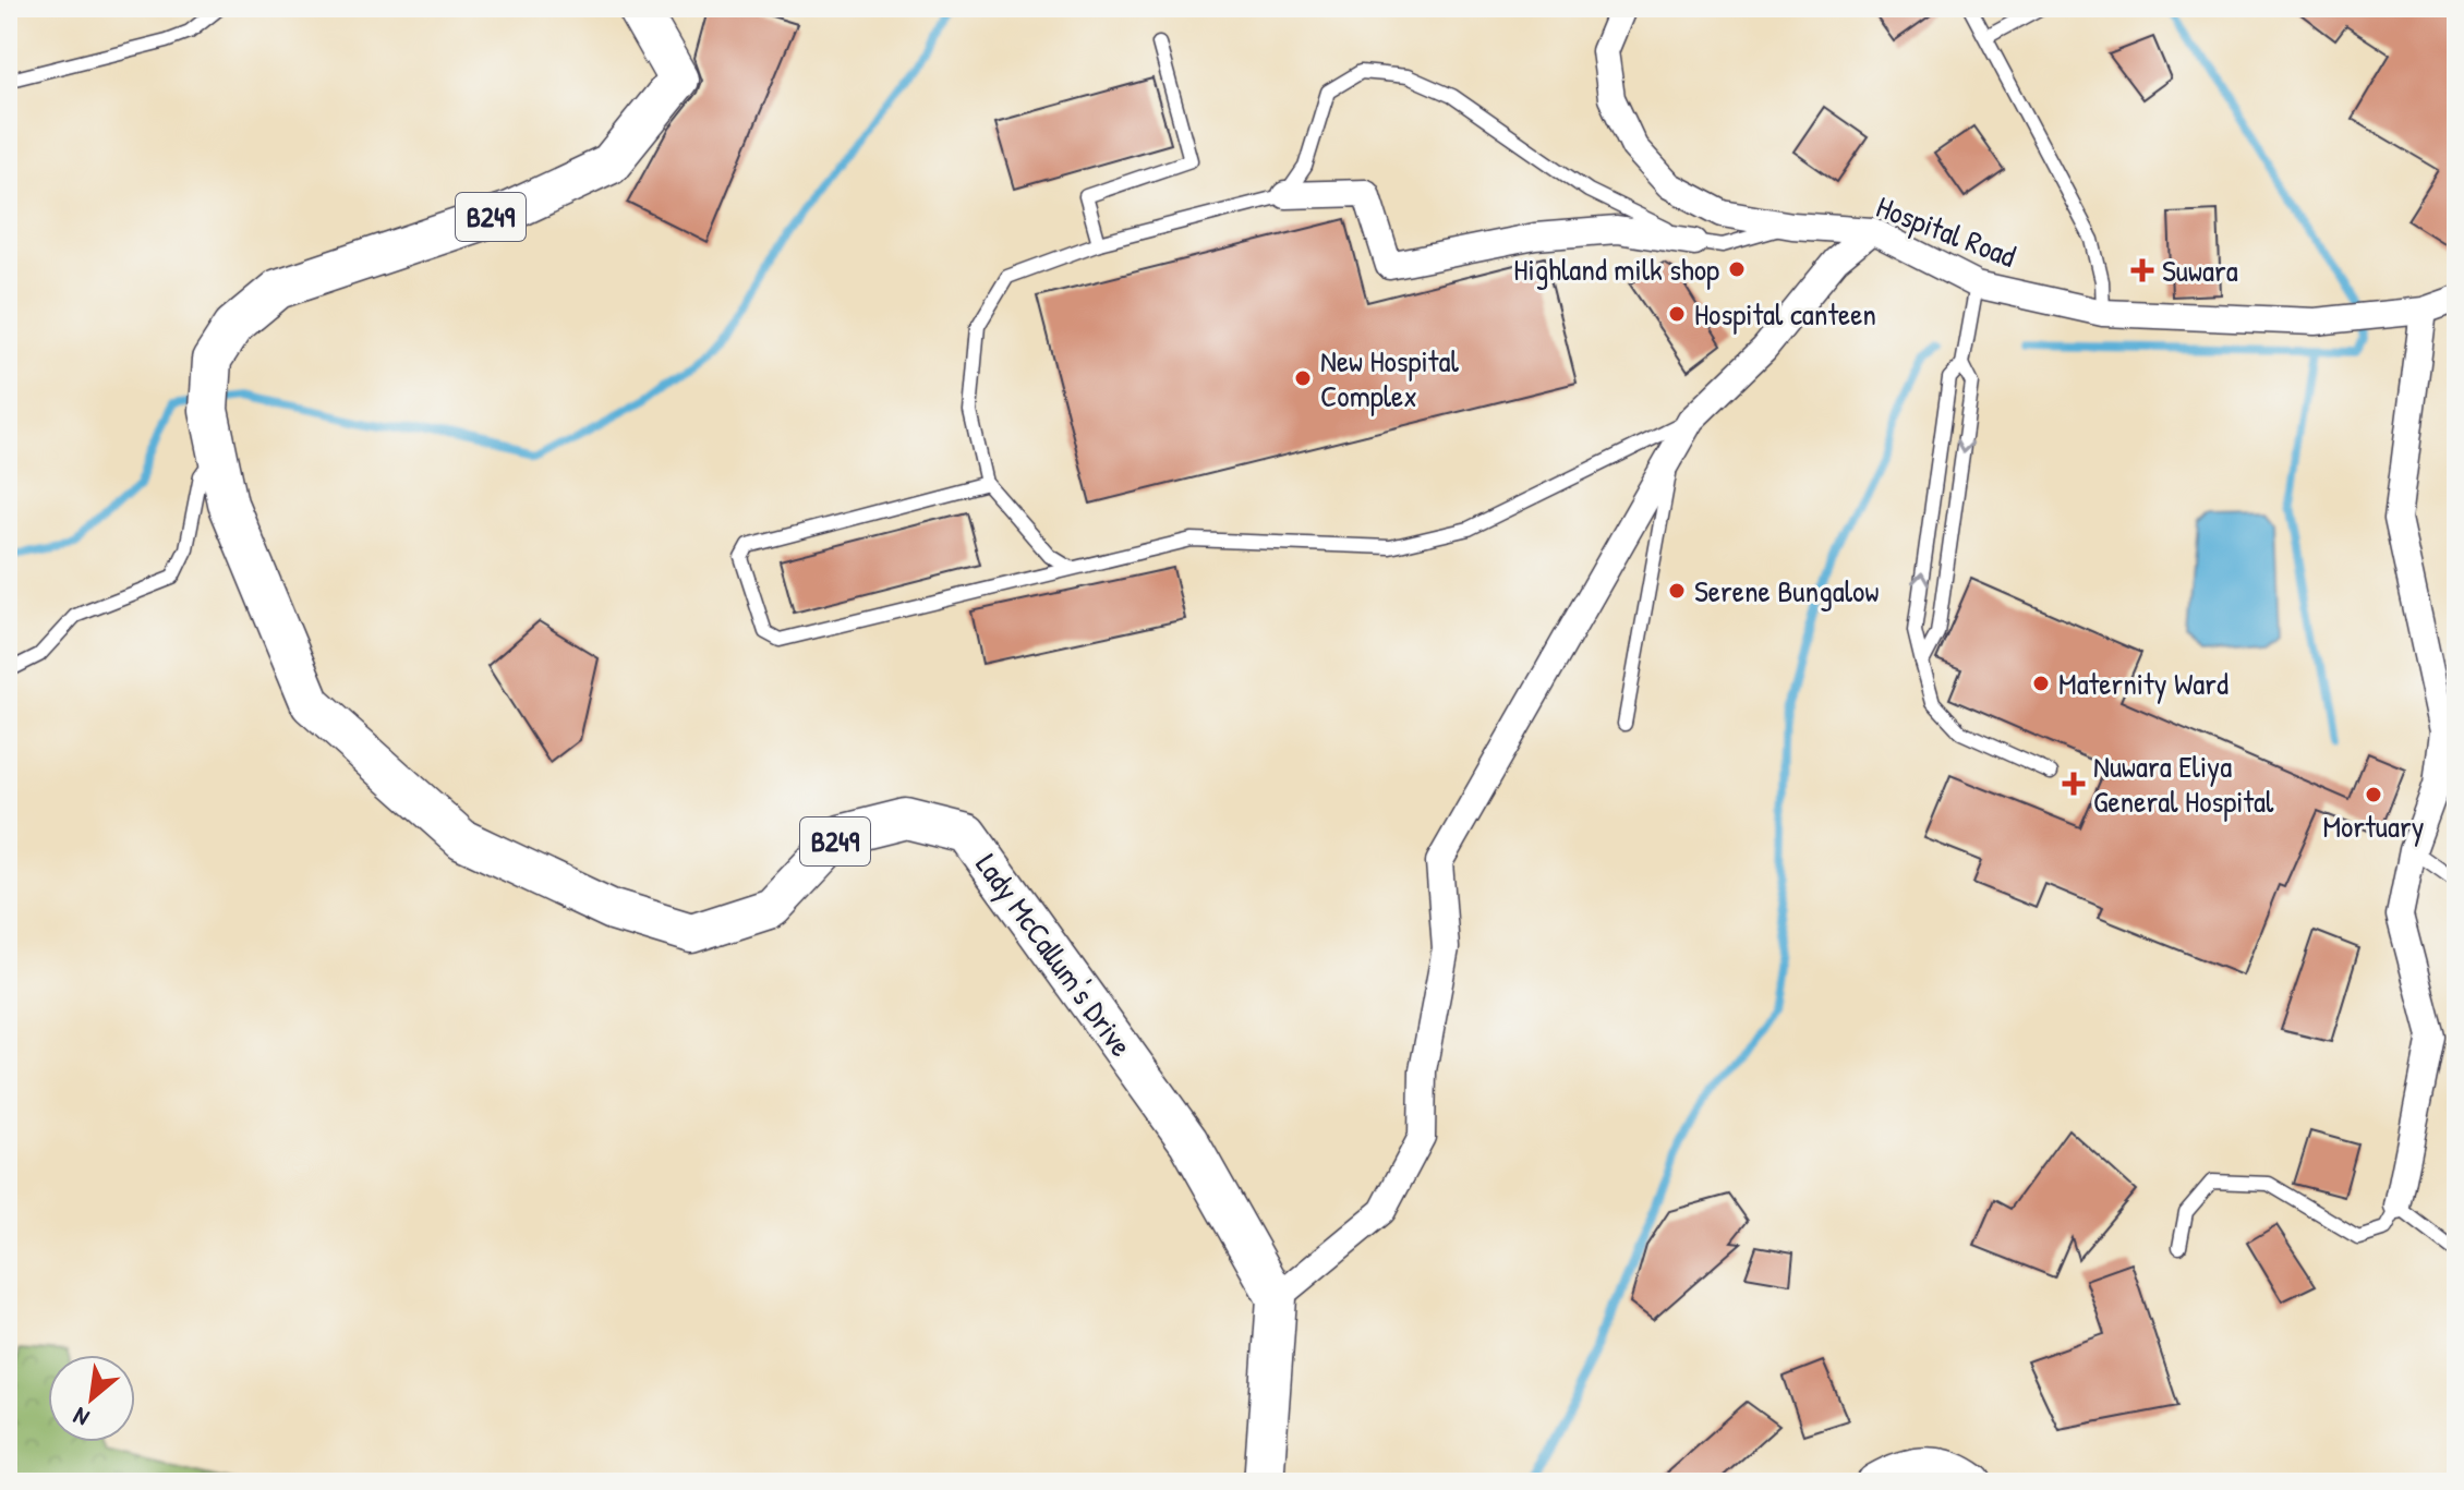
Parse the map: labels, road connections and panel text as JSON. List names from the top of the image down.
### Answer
{
  "streets": {
    "main road": ["B249", "Lady McCallum's Drive"],
    "street": ["Hospital Road"]
  },
  "crossings": [
    ["B249", "Lady McCallum's Drive"]
  ],
  "places": {
    "other": [
      "Highland milk shop",
      "Hospital canteen",
      "New Hospital Complex",
      "Serene Bungalow",
      "Maternity Ward",
      "Mortuary"
    ],
    "health": ["Suwara", "Nuwara Eliya General Hospital"]
  },
  "north": "bottom left"
}
